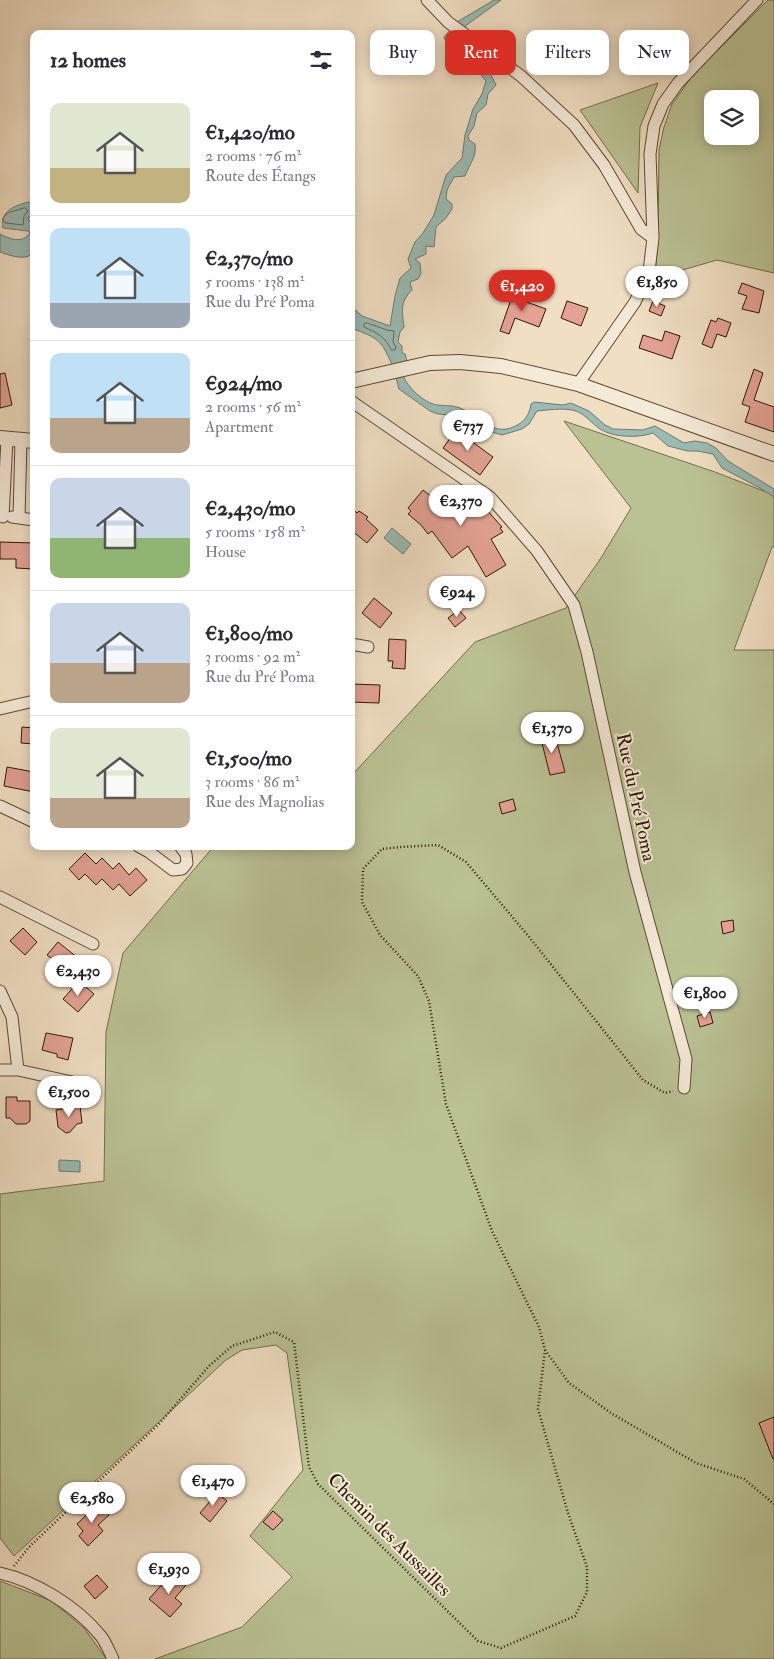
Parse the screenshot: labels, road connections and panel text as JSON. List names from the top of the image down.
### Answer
{
  "streets": {
    "street": ["Rue du Pré Poma"],
    "path": ["Chemin des Aussailles"]
  },
  "page": {
    "chip": [
      "Buy",
      "Rent",
      "Filters",
      "New"
    ],
    "heading": "12 homes",
    "list": [
      {
        "name": "€1,420/mo",
        "note": "2 rooms · 76 m² · Route des Étangs"
      },
      {
        "name": "€2,370/mo",
        "note": "5 rooms · 138 m² · Rue du Pré Poma"
      },
      {
        "name": "€924/mo",
        "note": "2 rooms · 56 m² · Apartment"
      },
      {
        "name": "€2,430/mo",
        "note": "5 rooms · 158 m² · House"
      },
      {
        "name": "€1,800/mo",
        "note": "3 rooms · 92 m² · Rue du Pré Poma"
      },
      {
        "name": "€1,500/mo",
        "note": "3 rooms · 86 m² · Rue des Magnolias"
      }
    ],
    "price": [
      "€1,850",
      "€1,420",
      "€737",
      "€2,370",
      "€924",
      "€1,370",
      "€2,430",
      "€1,800",
      "€1,500",
      "€1,470",
      "€2,580",
      "€1,930"
    ]
  }
}
